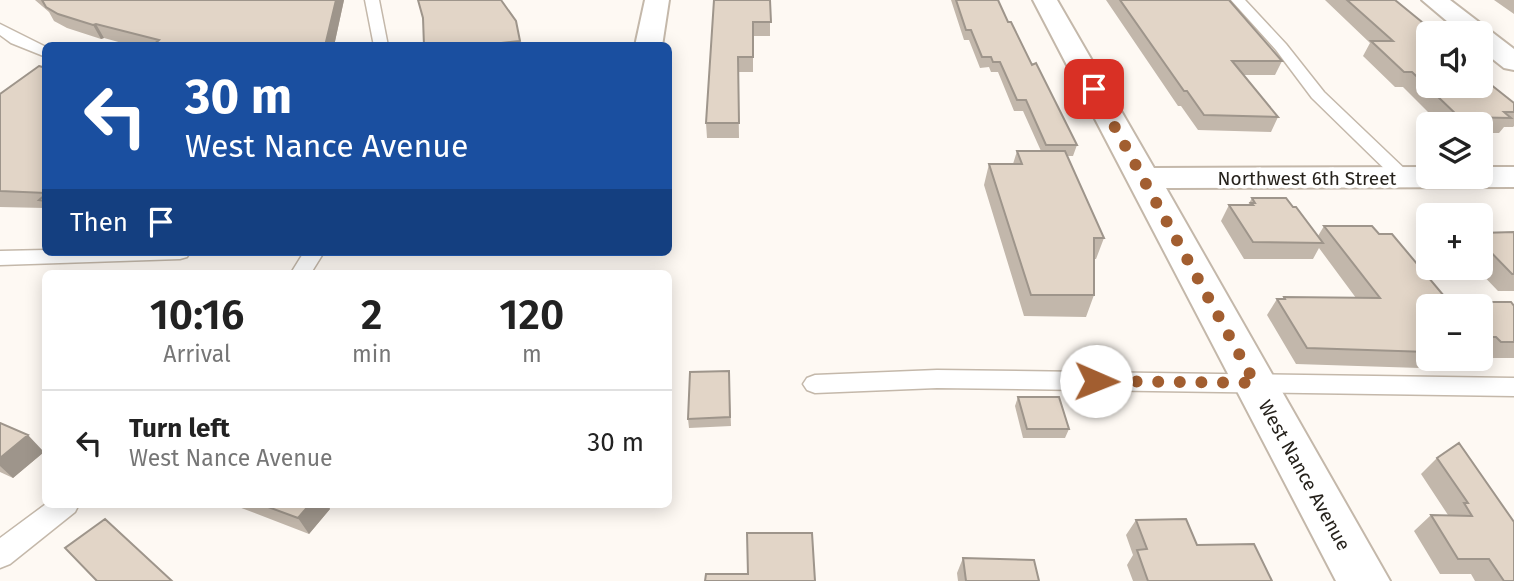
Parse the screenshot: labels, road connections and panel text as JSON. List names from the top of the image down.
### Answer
{
  "streets": {
    "street": ["Northwest 6th Street", "West Nance Avenue"]
  },
  "crossings": [
    ["Northwest 6th Street", "West Nance Avenue"]
  ],
  "page": {
    "map_buttons": ["+", "−"],
    "turn": ["30 m", "West Nance Avenue"],
    "then": "Then",
    "eta": [
      "10:16",
      "Arrival",
      "2",
      "min",
      "120",
      "m"
    ],
    "list": [
      {
        "name": "Turn left",
        "note": "West Nance Avenue",
        "value": "30 m"
      }
    ]
  }
}
